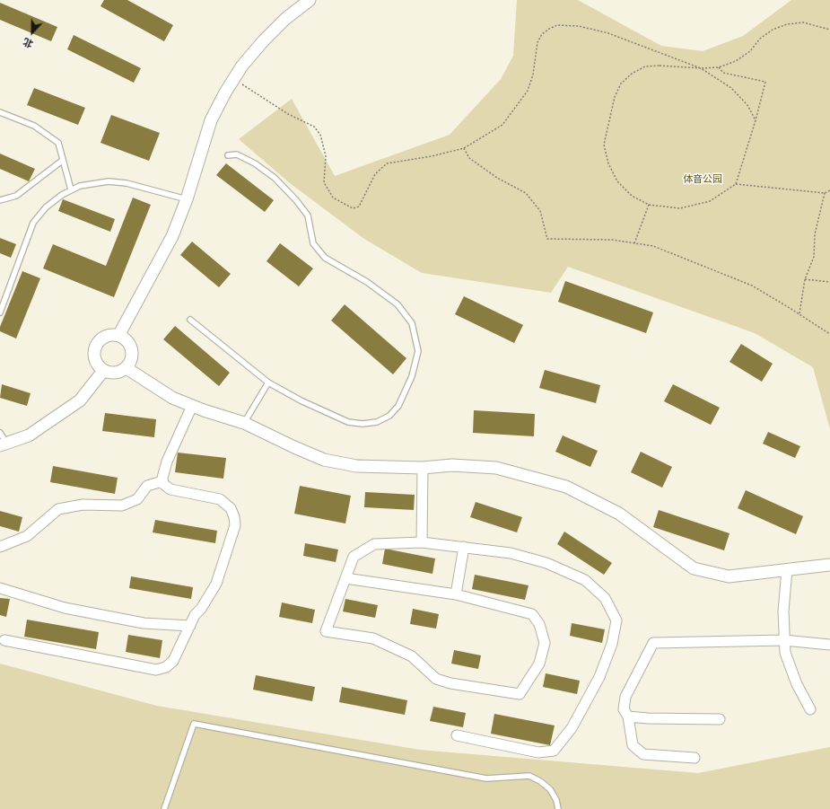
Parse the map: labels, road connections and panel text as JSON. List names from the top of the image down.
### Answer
{
  "parks": ["体音公园"],
  "north": "bottom"
}
